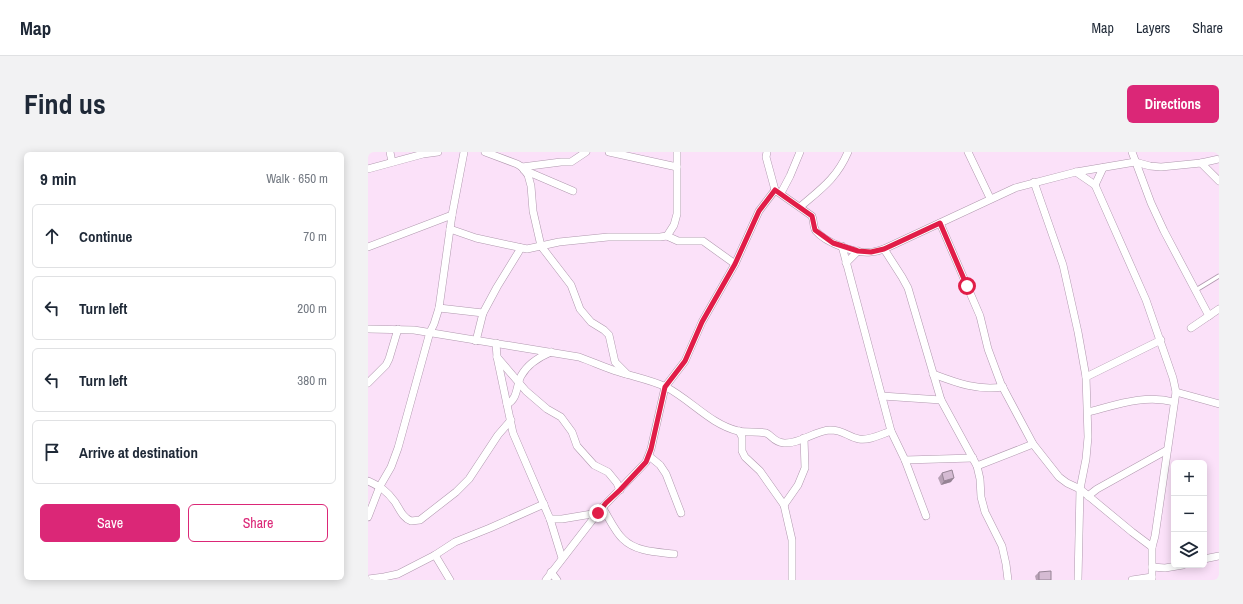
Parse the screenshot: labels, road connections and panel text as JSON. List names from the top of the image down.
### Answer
{
  "page": {
    "header": "Map",
    "nav": ["Map", "Layers", "Share"],
    "title": "Find us",
    "buttons": [
      "Directions",
      ["Save", "Share"]
    ],
    "heading": ["9 min", "Walk · 650 m"],
    "list": [
      ["Continue", "70 m"],
      ["Turn left", "200 m"],
      ["Turn left", "380 m"],
      "Arrive at destination"
    ],
    "map_buttons": ["+", "−"]
  }
}
